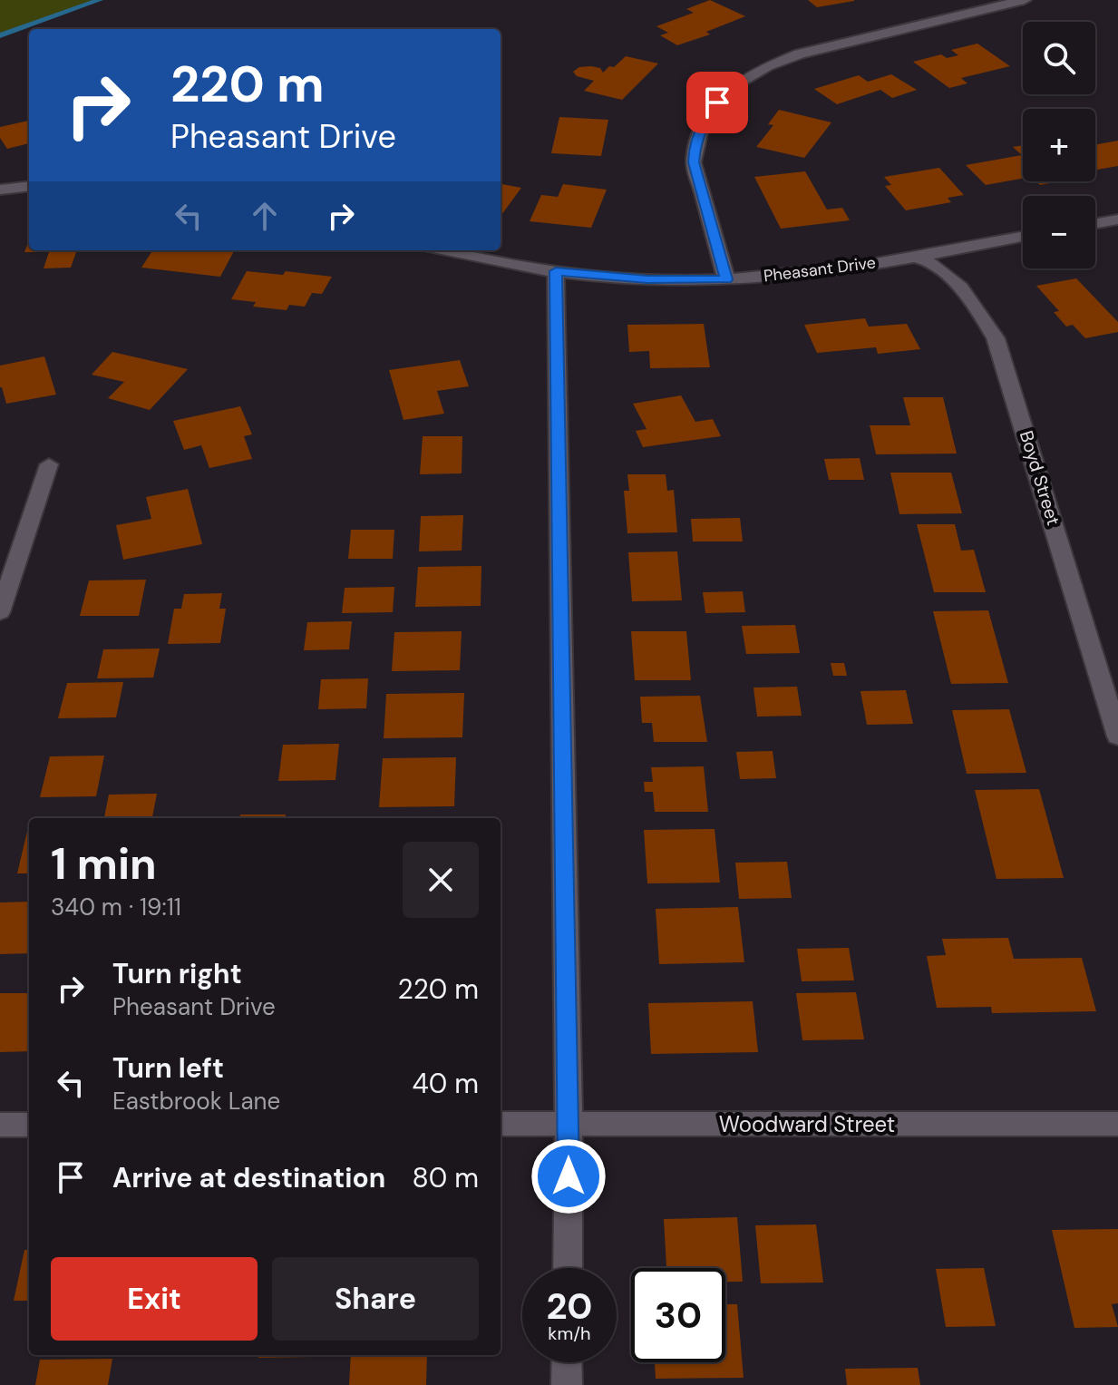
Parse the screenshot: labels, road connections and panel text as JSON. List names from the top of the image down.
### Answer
{
  "streets": {
    "street": ["Pheasant Drive", "Boyd Street", "Woodward Street"]
  },
  "crossings": [
    ["Pheasant Drive", "Boyd Street"]
  ],
  "page": {
    "map_buttons": ["+", "−"],
    "turn": ["220 m", "Pheasant Drive"],
    "heading": ["1 min", "340 m · 19:11"],
    "list": [
      {
        "name": "Turn right",
        "note": "Pheasant Drive",
        "value": "220 m"
      },
      {
        "name": "Turn left",
        "note": "Eastbrook Lane",
        "value": "40 m"
      },
      {
        "name": "Arrive at destination",
        "value": "80 m"
      }
    ],
    "buttons": ["Exit", "Share"],
    "speed": "20 km/h",
    "limit": "30"
  }
}
